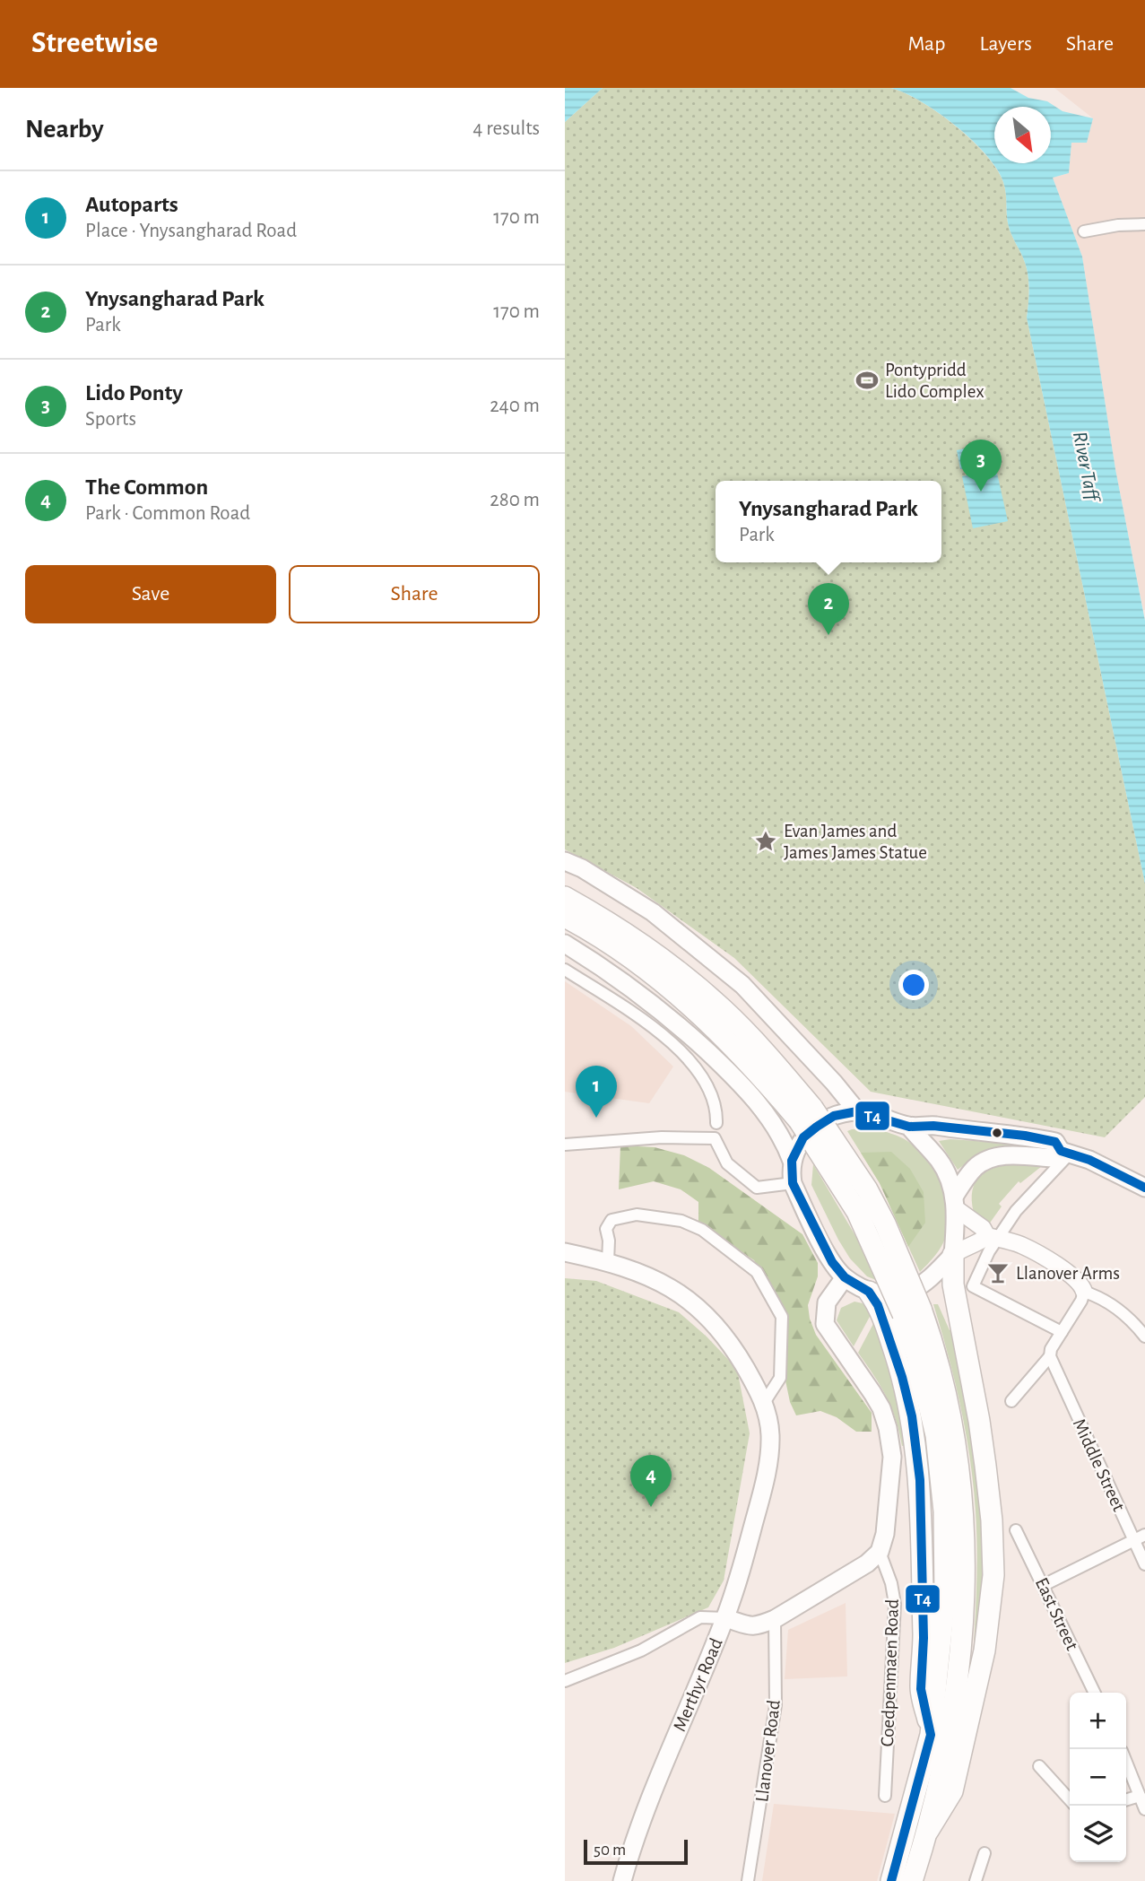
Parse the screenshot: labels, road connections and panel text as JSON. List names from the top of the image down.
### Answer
{
  "streets": {
    "main road": ["Merthyr Road"],
    "street": [
      "Middle Street",
      "East Street",
      "Coedpenmaen Road",
      "Llanover Road"
    ]
  },
  "crossings": [
    ["Coedpenmaen Road", "Merthyr Road"],
    ["Merthyr Road", "Llanover Road"]
  ],
  "water": ["River Taff"],
  "places": {
    "sports": ["Pontypridd Lido Complex"],
    "place": ["Evan James and James James Statue"],
    "bar": ["Llanover Arms"]
  },
  "lines": ["transit line T4"],
  "scale_bar": "50 m",
  "north": "bottom right",
  "page": {
    "header": "Streetwise",
    "nav": ["Map", "Layers", "Share"],
    "heading": ["Nearby", "4 results"],
    "list": [
      {
        "mark": "1",
        "name": "Autoparts",
        "note": "Place · Ynysangharad Road",
        "value": "170 m"
      },
      {
        "mark": "2",
        "name": "Ynysangharad Park",
        "note": "Park",
        "value": "170 m"
      },
      {
        "mark": "3",
        "name": "Lido Ponty",
        "note": "Sports",
        "value": "240 m"
      },
      {
        "mark": "4",
        "name": "The Common",
        "note": "Park · Common Road",
        "value": "280 m"
      }
    ],
    "pins": [
      "3",
      "2",
      "1",
      "4"
    ],
    "popup": ["Ynysangharad Park", "Park"],
    "buttons": ["Save", "Share"],
    "map_buttons": ["+", "−"],
    "scale": "50 m"
  }
}
